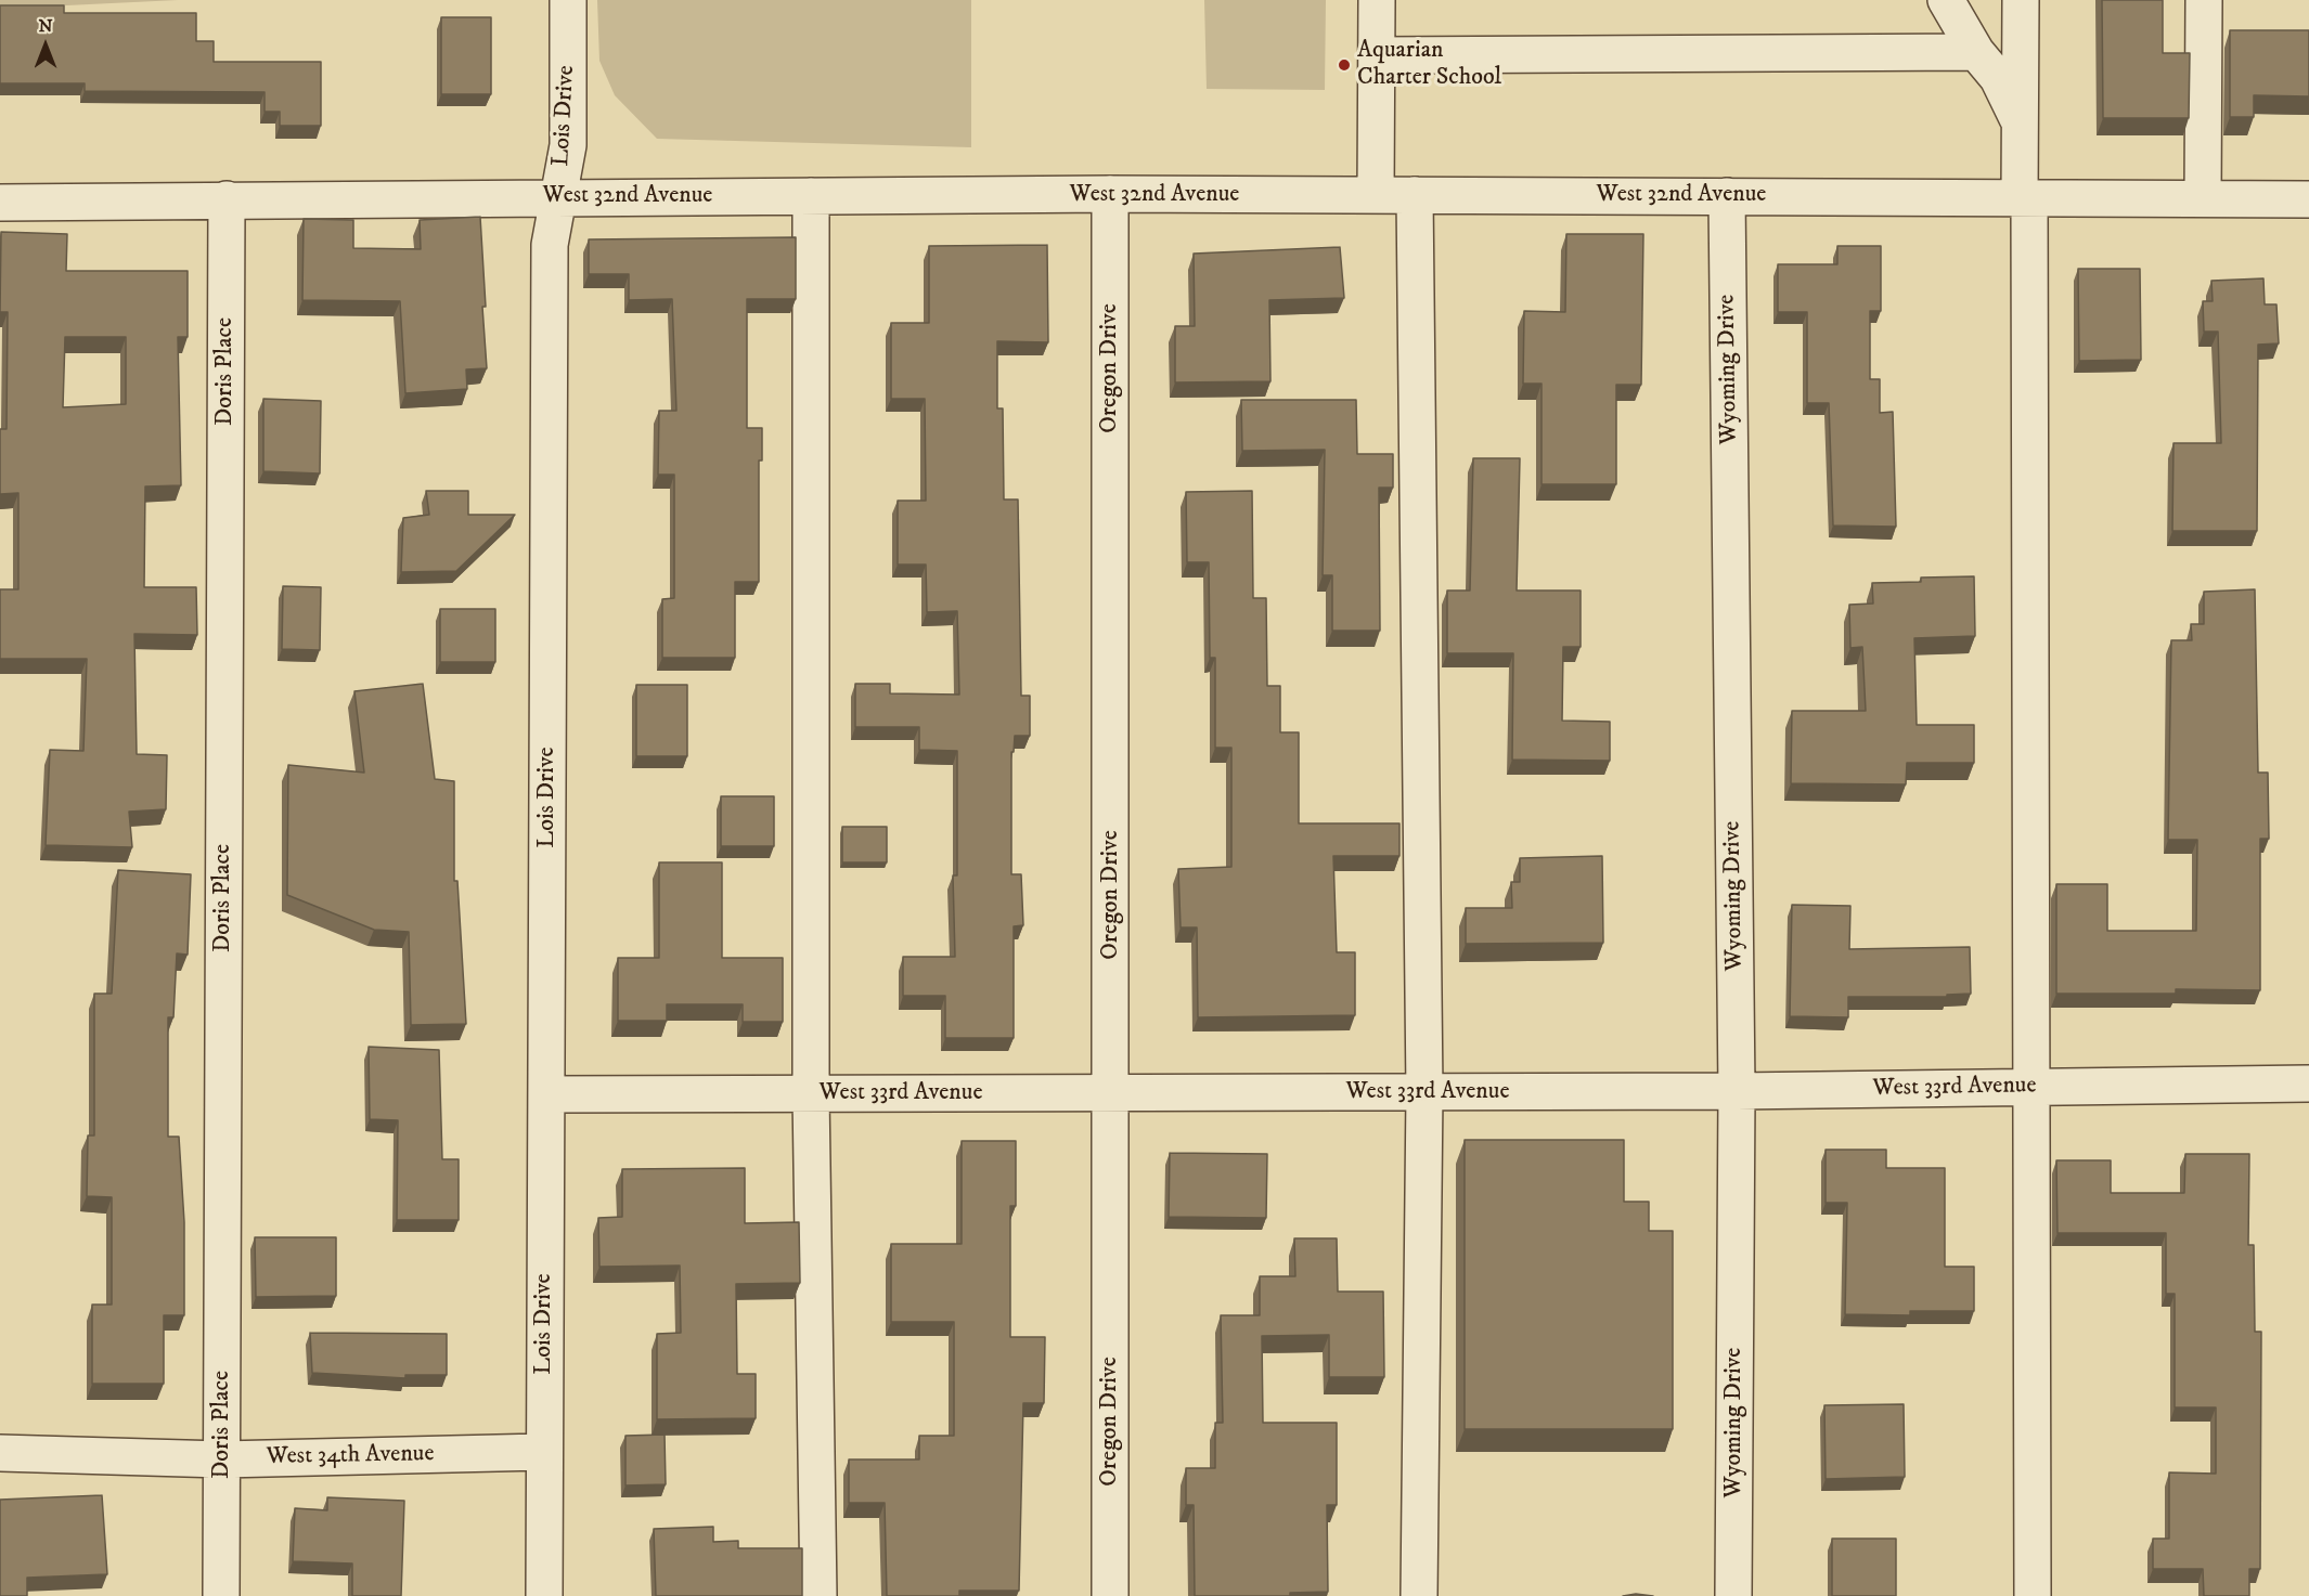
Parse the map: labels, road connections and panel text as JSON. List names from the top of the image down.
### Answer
{
  "streets": {
    "street": [
      "Lois Drive",
      "West 32nd Avenue",
      "Oregon Drive",
      "Wyoming Drive",
      "Doris Place",
      "West 33rd Avenue",
      "West 34th Avenue"
    ]
  },
  "crossings": [
    ["Lois Drive", "West 32nd Avenue"],
    ["Lois Drive", "West 33rd Avenue"],
    ["Lois Drive", "West 34th Avenue"],
    ["West 32nd Avenue", "Oregon Drive"],
    ["West 32nd Avenue", "Wyoming Drive"],
    ["West 32nd Avenue", "Doris Place"],
    ["Oregon Drive", "West 33rd Avenue"],
    ["Wyoming Drive", "West 33rd Avenue"],
    ["Doris Place", "West 34th Avenue"]
  ],
  "places": ["Aquarian Charter School"],
  "north": "top"
}
